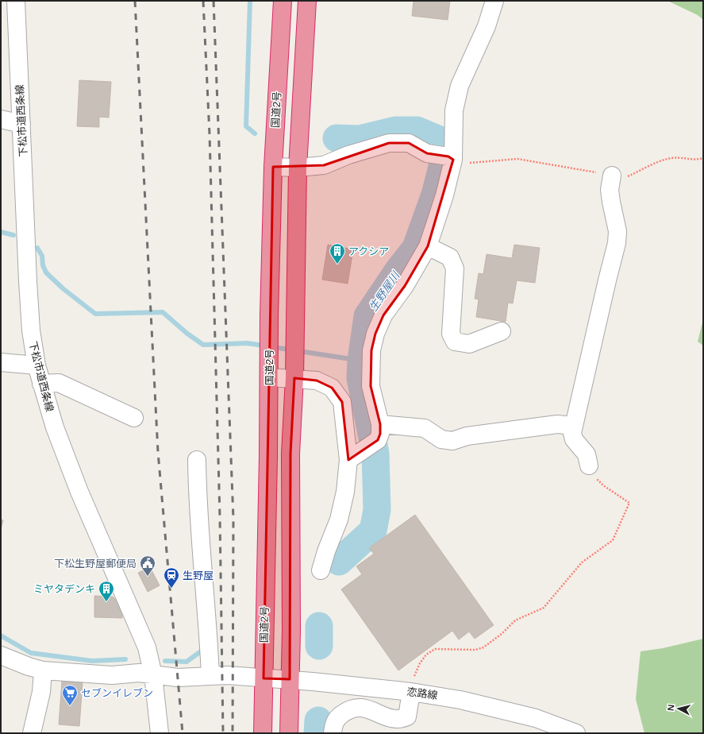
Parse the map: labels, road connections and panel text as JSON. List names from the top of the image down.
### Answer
{
  "streets": {
    "highway": ["国道2号"],
    "street": ["下松市道西条線", "恋路線"]
  },
  "crossings": [
    ["国道2号", "恋路線"],
    ["下松市道西条線", "恋路線"]
  ],
  "water": ["生野屋川"],
  "places": {
    "building": ["アクシア", "ミヤタデンキ"],
    "public building": ["下松生野屋郵便局"],
    "station": ["生野屋"],
    "supermarket": ["セブンイレブン"]
  },
  "north": "left"
}
